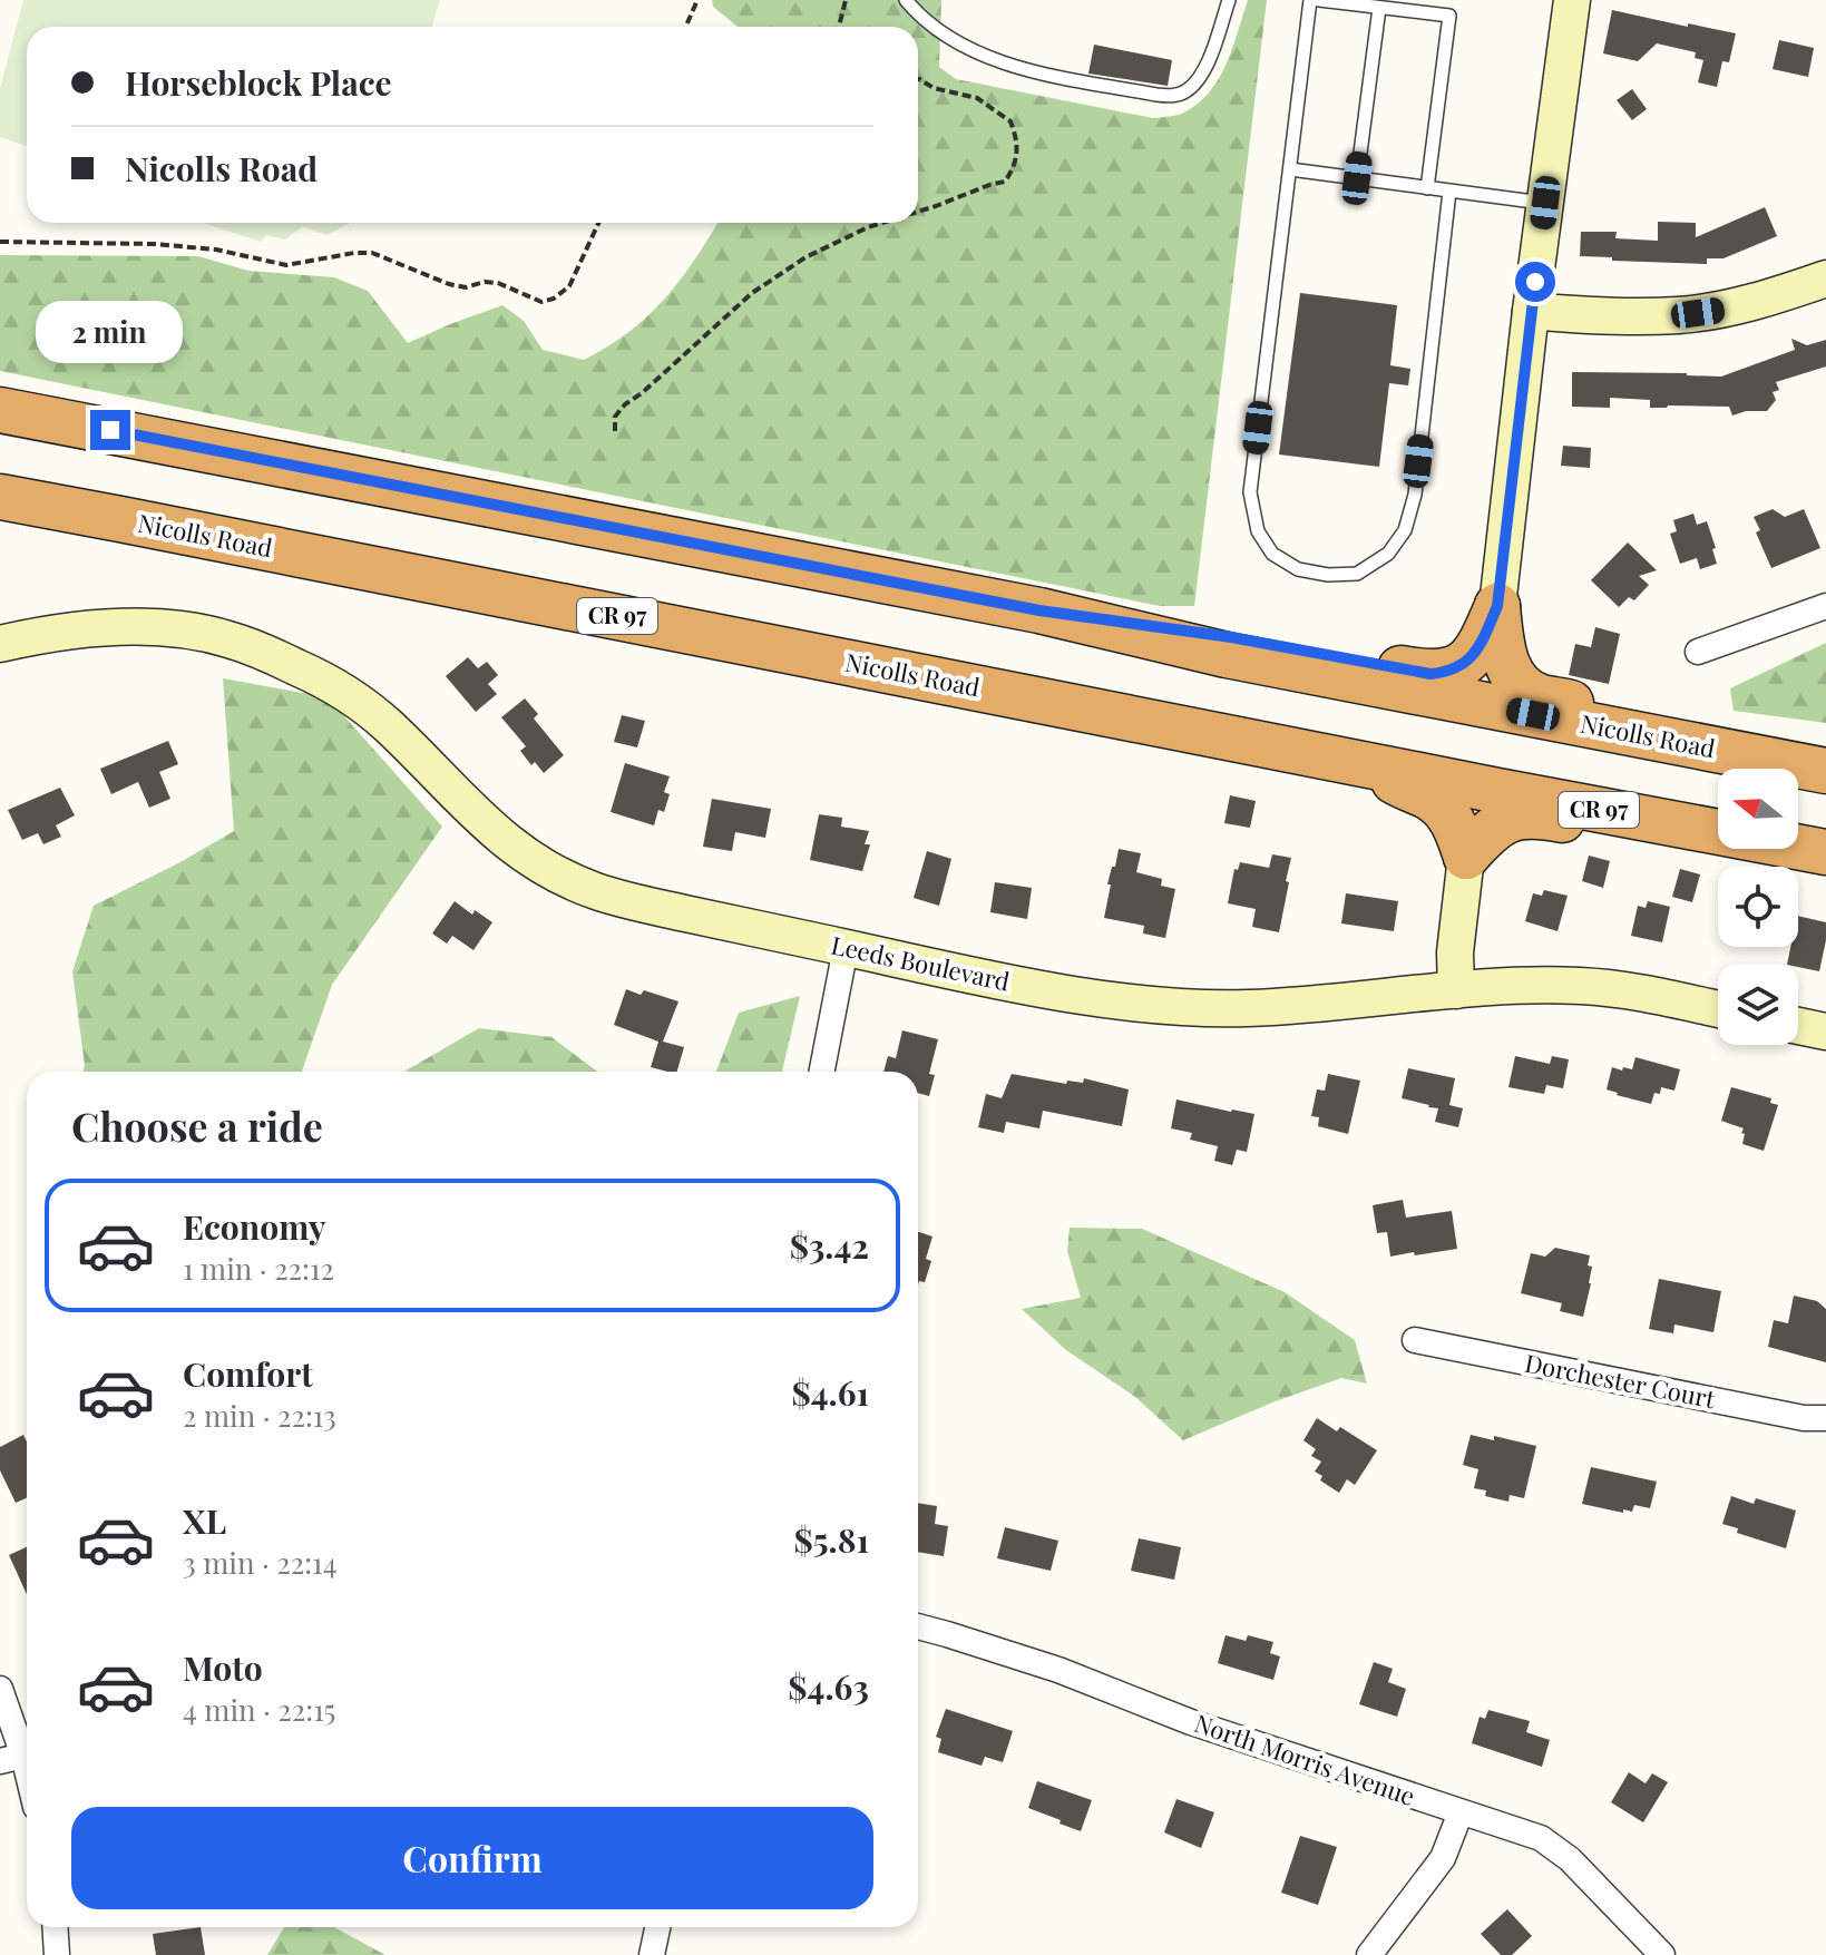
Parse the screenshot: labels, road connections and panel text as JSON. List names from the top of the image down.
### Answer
{
  "streets": {
    "highway": ["Nicolls Road", "CR 97"],
    "street": ["Leeds Boulevard", "Dorchester Court", "North Morris Avenue"]
  },
  "north": "left",
  "page": {
    "banner": ["Horseblock Place", "Nicolls Road"],
    "bubble": "2 min",
    "heading": "Choose a ride",
    "list": [
      {
        "name": "Economy",
        "note": "1 min · 22:12",
        "value": "$3.42"
      },
      {
        "name": "Comfort",
        "note": "2 min · 22:13",
        "value": "$4.61"
      },
      {
        "name": "XL",
        "note": "3 min · 22:14",
        "value": "$5.81"
      },
      {
        "name": "Moto",
        "note": "4 min · 22:15",
        "value": "$4.63"
      }
    ],
    "buttons": "Confirm"
  }
}
